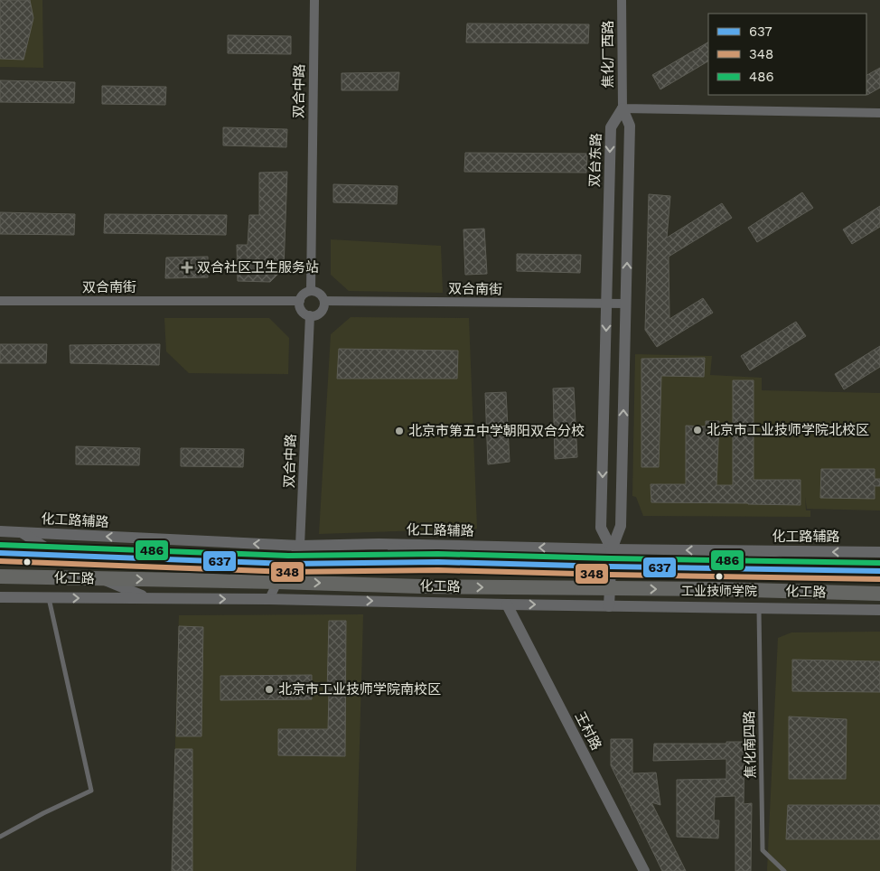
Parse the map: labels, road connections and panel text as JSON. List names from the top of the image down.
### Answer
{
  "streets": {
    "main road": ["化工路"],
    "street": [
      "焦化厂西路",
      "双合中路",
      "双台东路",
      "双合南街",
      "化工路辅路",
      "王村路"
    ],
    "lane": ["焦化南四路"]
  },
  "crossings": [
    ["焦化厂西路", "双台东路"],
    ["双合中路", "双合南街"],
    ["双合中路", "化工路辅路"],
    ["双台东路", "双合南街"],
    ["双台东路", "化工路辅路"]
  ],
  "places": {
    "health": ["双合社区卫生服务站"],
    "other": [
      "北京市工业技师学院北校区",
      "北京市第五中学朝阳双合分校",
      "工业技师学院",
      "北京市工业技师学院南校区"
    ]
  },
  "lines": ["transit line 486", "transit line 637", "transit line 348"],
  "legend": ["637", "348", "486"]
}
